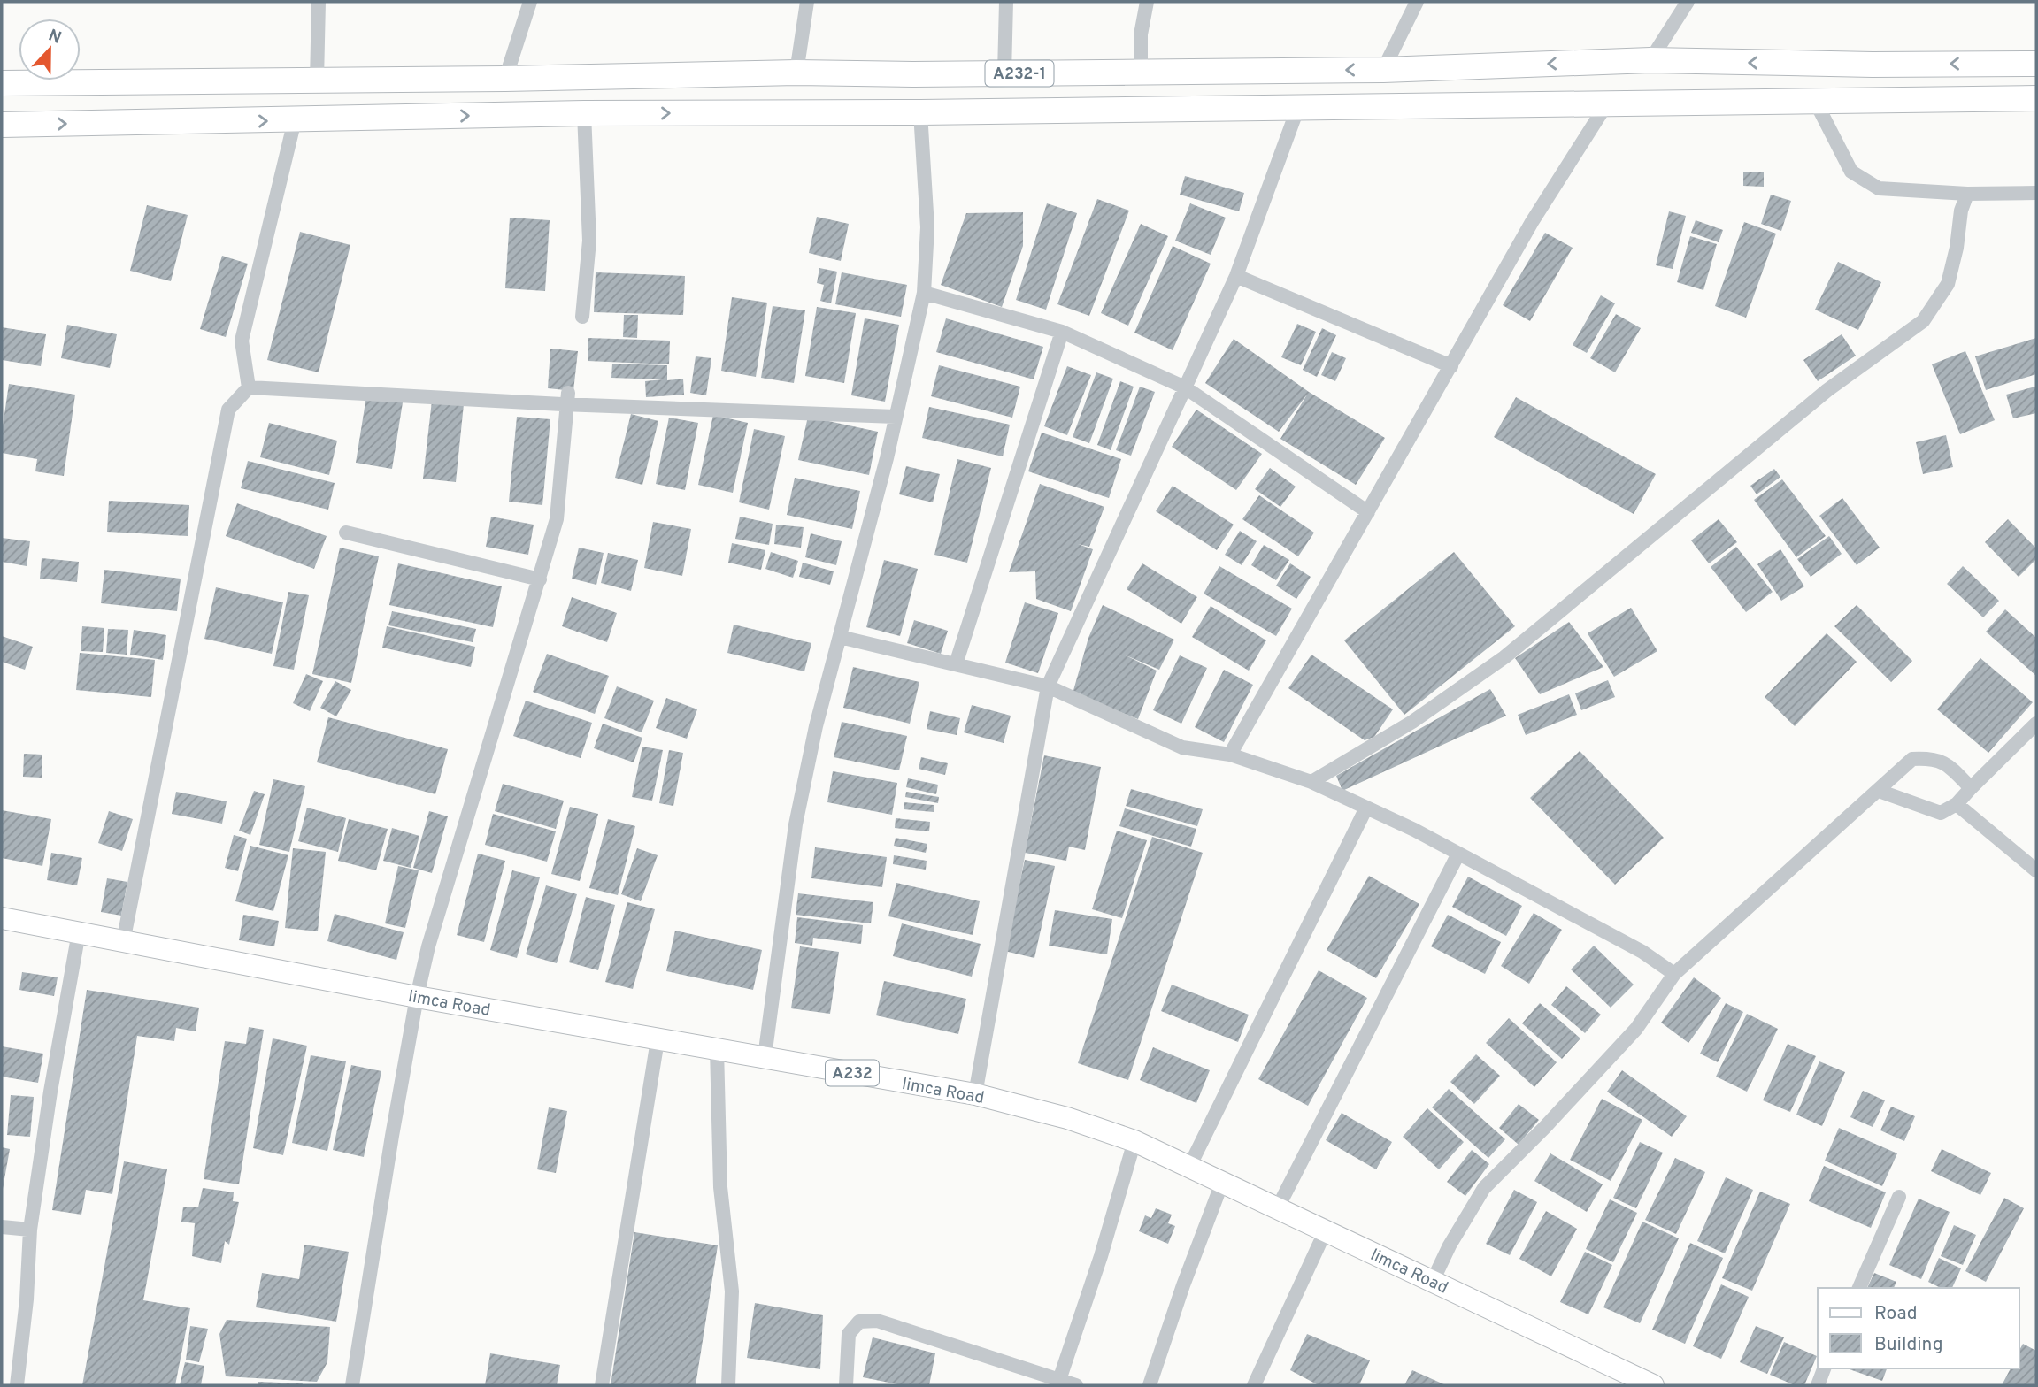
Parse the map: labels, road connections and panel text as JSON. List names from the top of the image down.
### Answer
{
  "streets": {
    "highway": ["A232-1"],
    "main road": ["limca Road", "A232"]
  },
  "legend": ["Road", "Building"],
  "north": "top"
}
